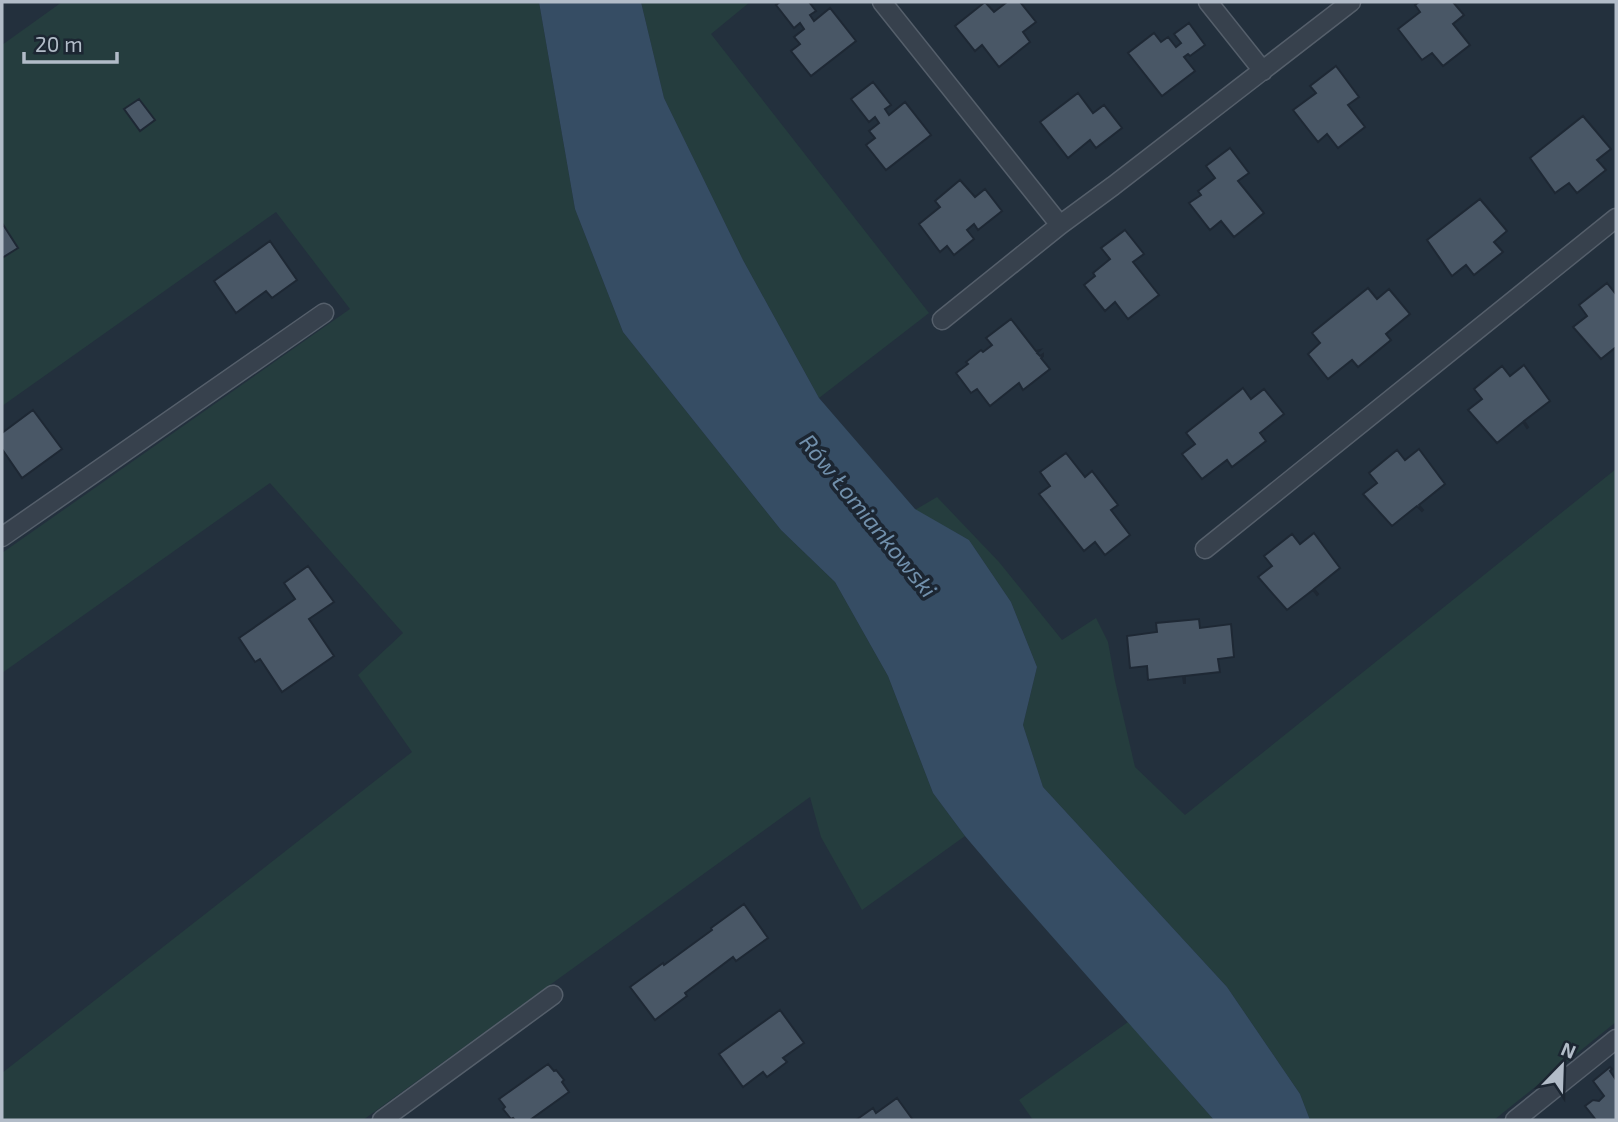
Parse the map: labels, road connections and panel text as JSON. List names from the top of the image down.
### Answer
{
  "water": ["Rów Łomiankowski"],
  "scale_bar": "20 m",
  "north": "top right"
}
